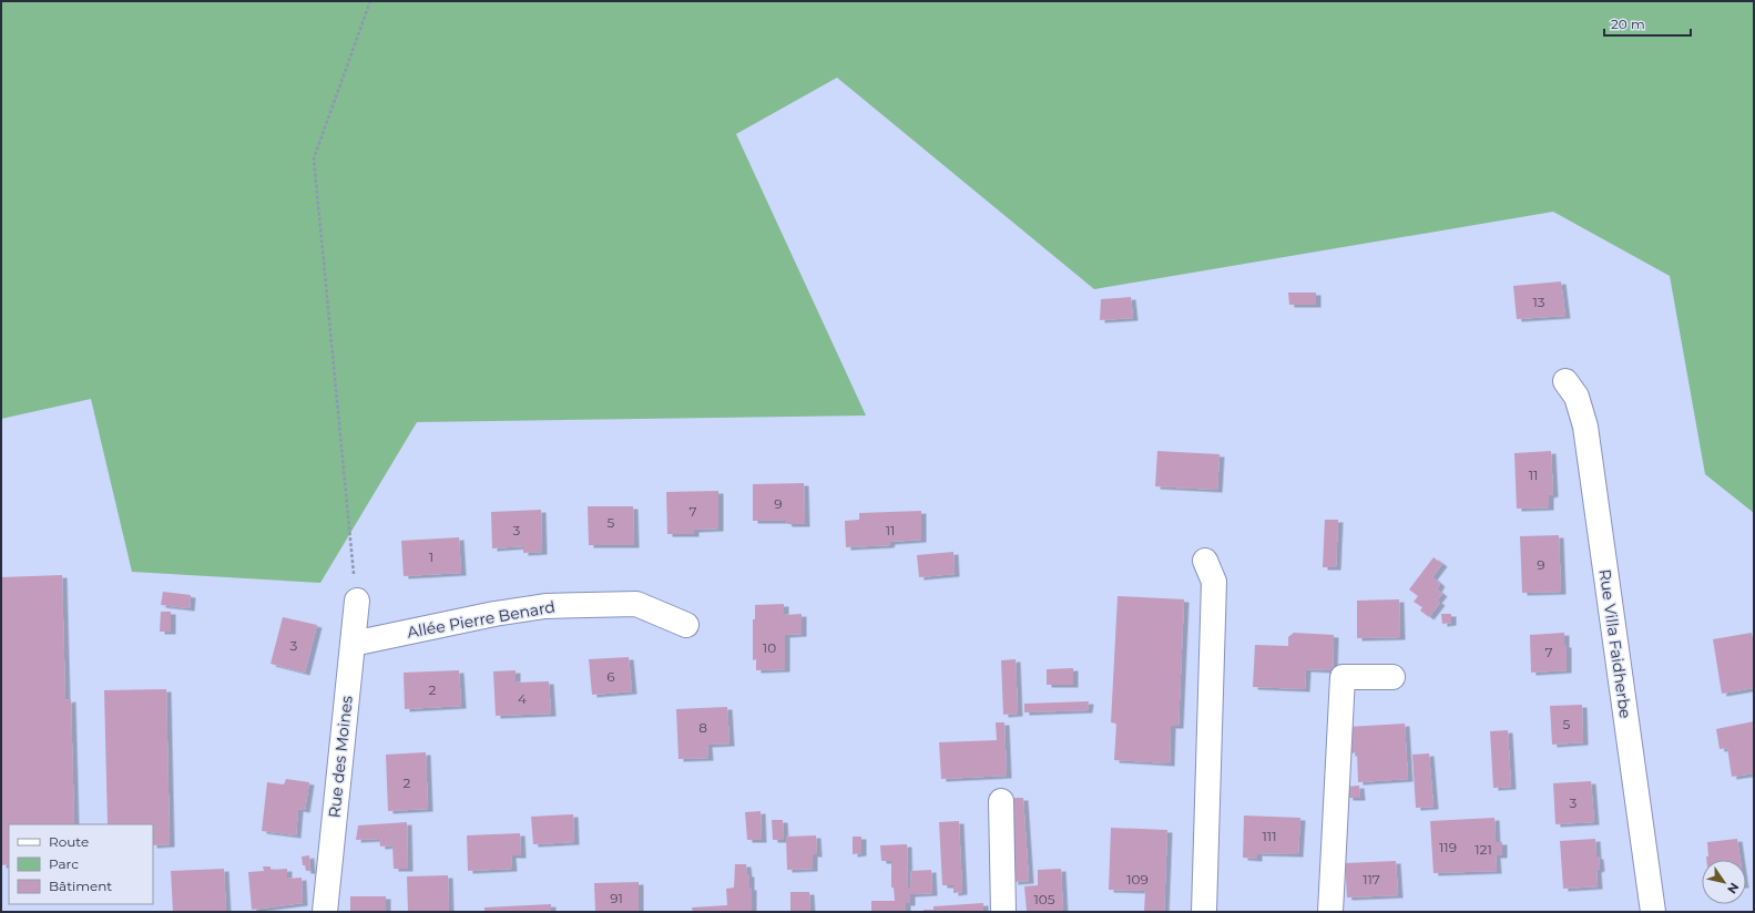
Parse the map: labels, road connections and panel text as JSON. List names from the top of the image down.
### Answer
{
  "streets": {
    "street": ["Allée Pierre Benard", "Rue Villa Faidherbe", "Rue des Moines"]
  },
  "crossings": [
    ["Allée Pierre Benard", "Rue des Moines"]
  ],
  "house_numbers": [
    "13",
    "11",
    "9",
    "7",
    "5",
    "3",
    "11",
    "1",
    "9",
    "3",
    "10",
    "7",
    "6",
    "2",
    "4",
    "5",
    "8",
    "2",
    "3",
    "111",
    "119",
    "121",
    "109",
    "117",
    "91",
    "105"
  ],
  "legend": ["Route", "Parc", "Bâtiment"],
  "scale_bar": "20 m",
  "north": "bottom right"
}
